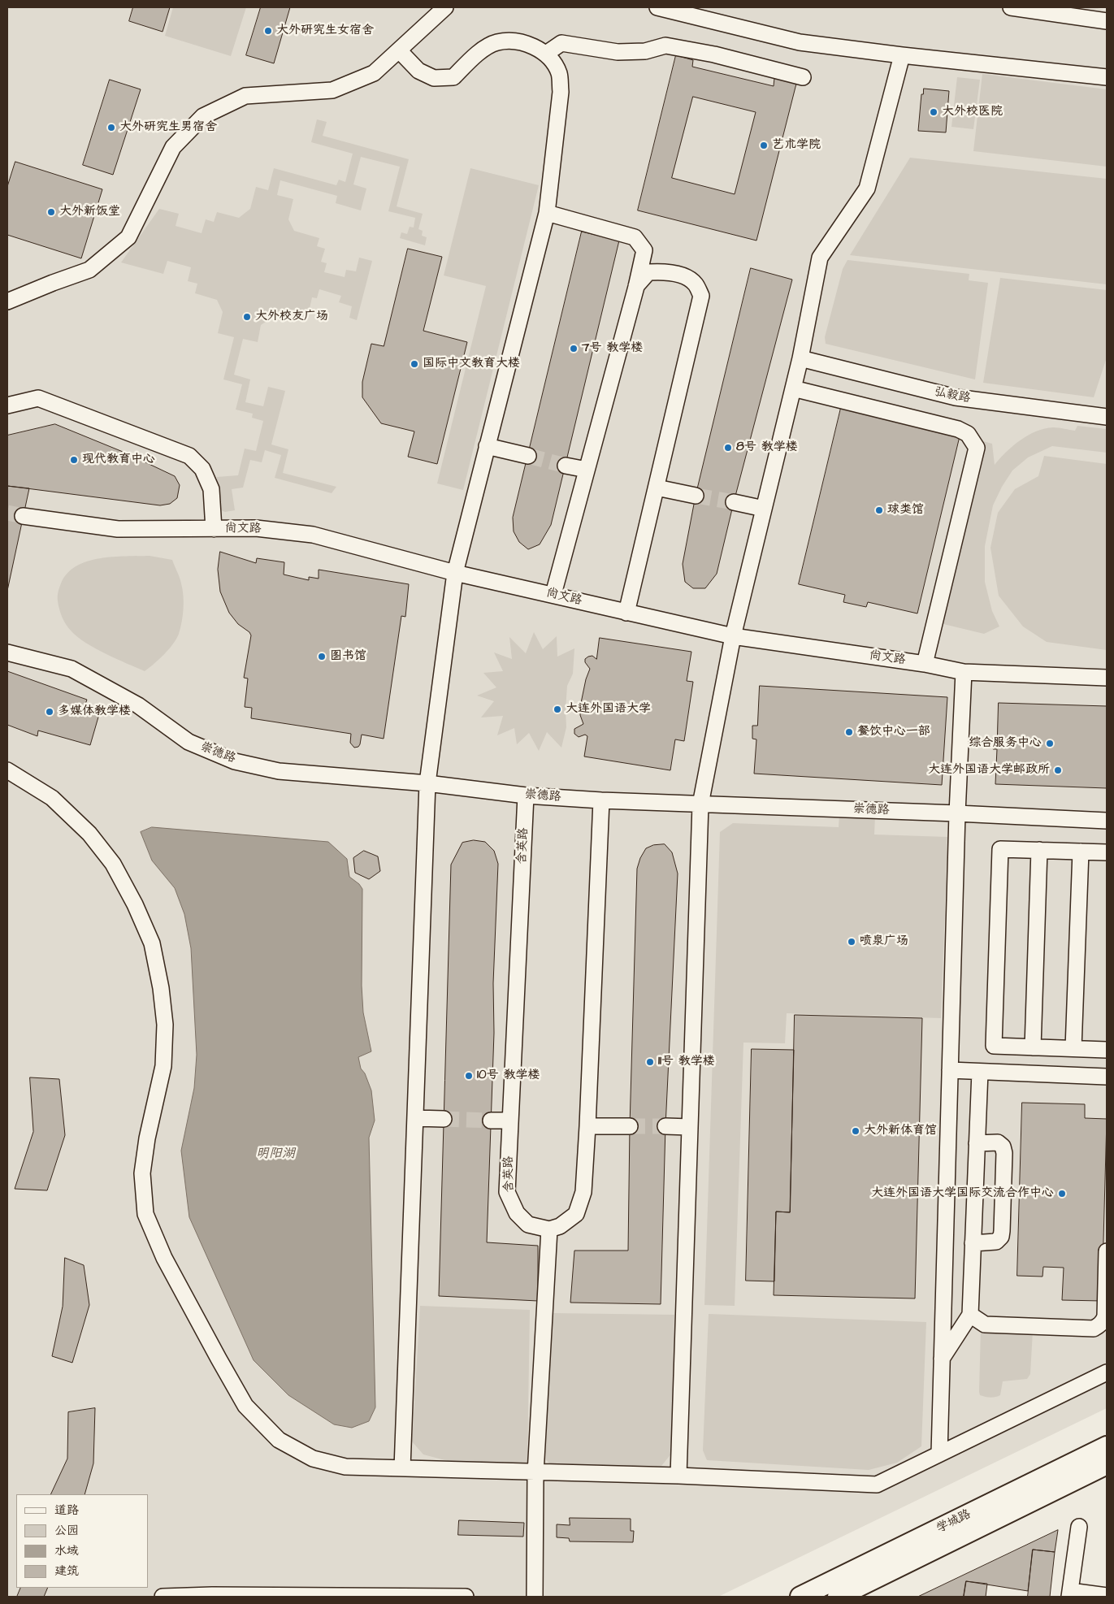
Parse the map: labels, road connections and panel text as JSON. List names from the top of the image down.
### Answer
{
  "streets": {
    "main road": ["学城路"],
    "street": [
      "弘毅路",
      "尚文路",
      "崇德路",
      "含英路"
    ]
  },
  "crossings": [
    ["崇德路", "含英路"]
  ],
  "water": ["明阳湖"],
  "places": [
    "大外研究生女宿舍",
    "大外校医院",
    "大外研究生男宿舍",
    "艺术学院",
    "大外新饭堂",
    "大外校友广场",
    "7号 教学楼",
    "国际中文教育大楼",
    "8号 教学楼",
    "现代教育中心",
    "球类馆",
    "图书馆",
    "大连外国语大学",
    "多媒体教学楼",
    "餐饮中心一部",
    "综合服务中心",
    "大连外国语大学邮政所",
    "喷泉广场",
    "11号 教学楼",
    "10号 教学楼",
    "大外新体育馆",
    "大连外国语大学国际交流合作中心"
  ],
  "legend": [
    "道路",
    "公园",
    "水域",
    "建筑"
  ]
}
